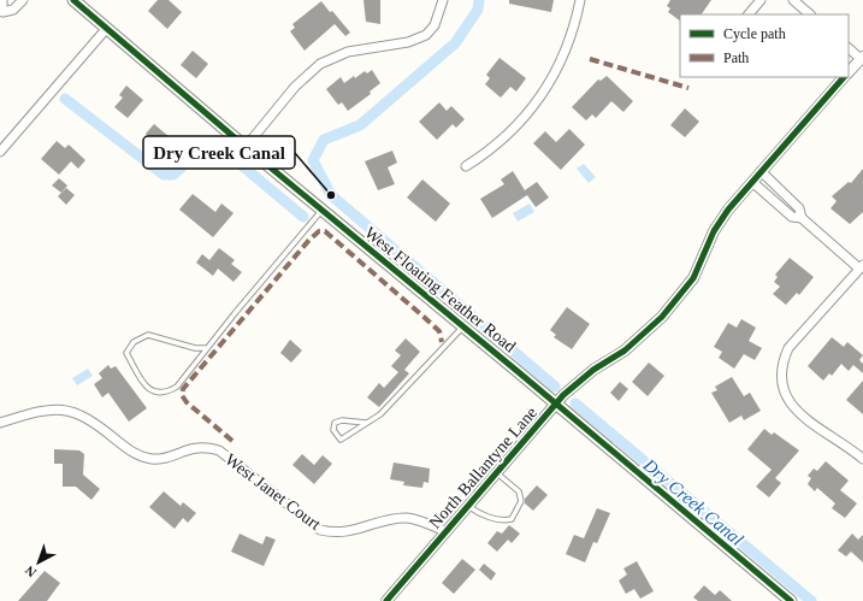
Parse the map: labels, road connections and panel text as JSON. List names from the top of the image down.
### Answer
{
  "streets": {
    "main road": ["West Floating Feather Road"],
    "street": ["North Ballantyne Lane", "West Janet Court"]
  },
  "crossings": [
    ["West Floating Feather Road", "North Ballantyne Lane"],
    ["North Ballantyne Lane", "West Janet Court"]
  ],
  "water": ["Dry Creek Canal"],
  "places": ["Dry Creek Canal"],
  "legend": ["Cycle path", "Path"],
  "north": "bottom left"
}
